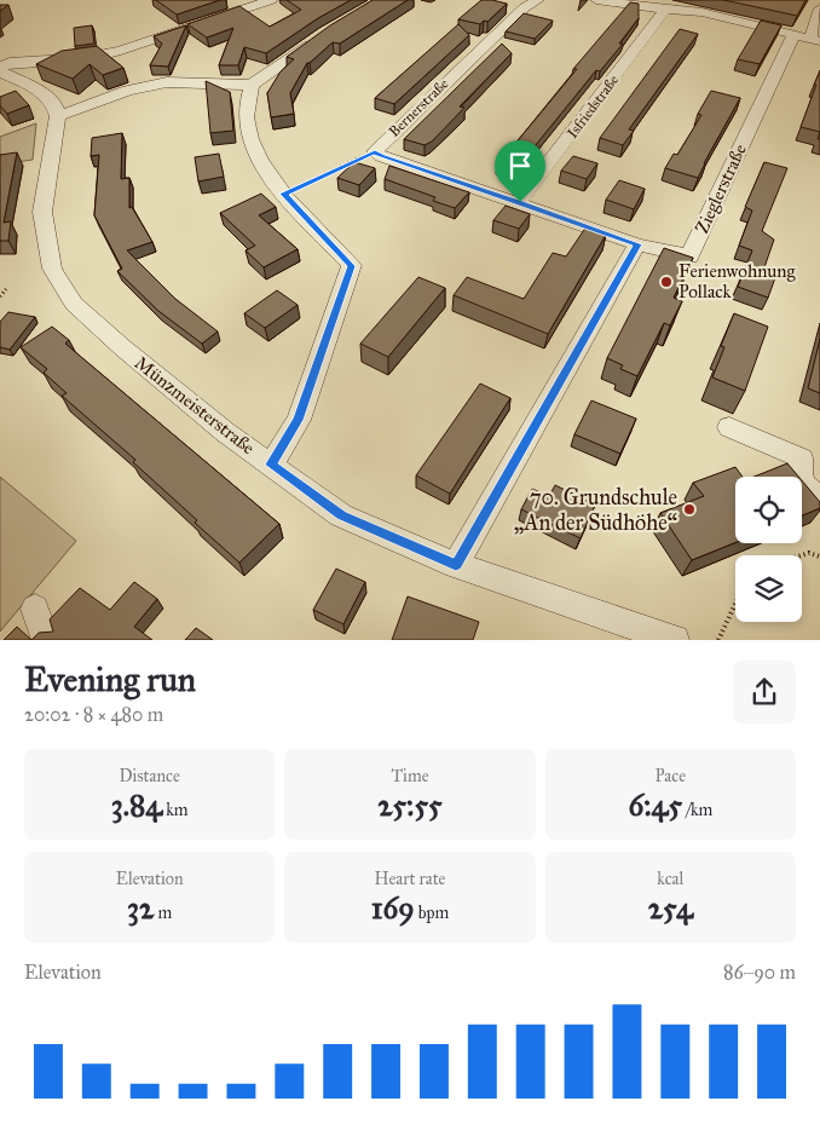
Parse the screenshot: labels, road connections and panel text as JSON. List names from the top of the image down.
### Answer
{
  "streets": {
    "street": [
      "Isfriedstraße",
      "Bernerstraße",
      "Zieglerstraße",
      "Münzmeisterstraße"
    ]
  },
  "places": ["Ferienwohnung Pollack", "70. Grundschule „An der Südhöhe“"],
  "page": {
    "heading": ["Evening run", "20:02 · 8 × 480 m"],
    "stats": [
      ["Distance", "3.84 km"],
      ["Time", "25:55"],
      ["Pace", "6:45 /km"],
      ["Elevation", "32 m"],
      ["Heart rate", "169 bpm"],
      ["kcal", "254"]
    ],
    "chart": ["Elevation", "86–90 m"]
  }
}
